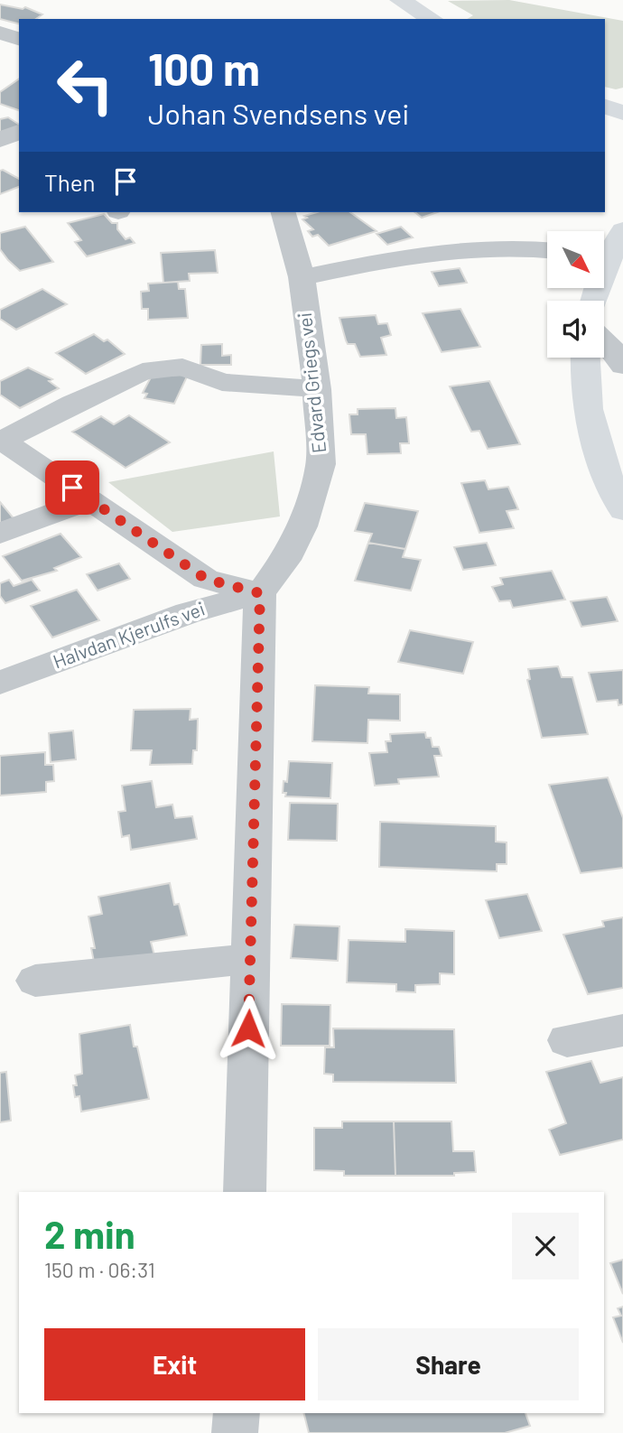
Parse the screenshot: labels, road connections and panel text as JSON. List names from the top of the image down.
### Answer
{
  "streets": {
    "street": ["Edvard Griegs vei", "Halvdan Kjerulfs vei"]
  },
  "crossings": [
    ["Edvard Griegs vei", "Halvdan Kjerulfs vei"]
  ],
  "north": "bottom right",
  "page": {
    "turn": ["100 m", "Johan Svendsens vei"],
    "then": "Then",
    "heading": ["2 min", "150 m · 06:31"],
    "buttons": ["Exit", "Share"]
  }
}
